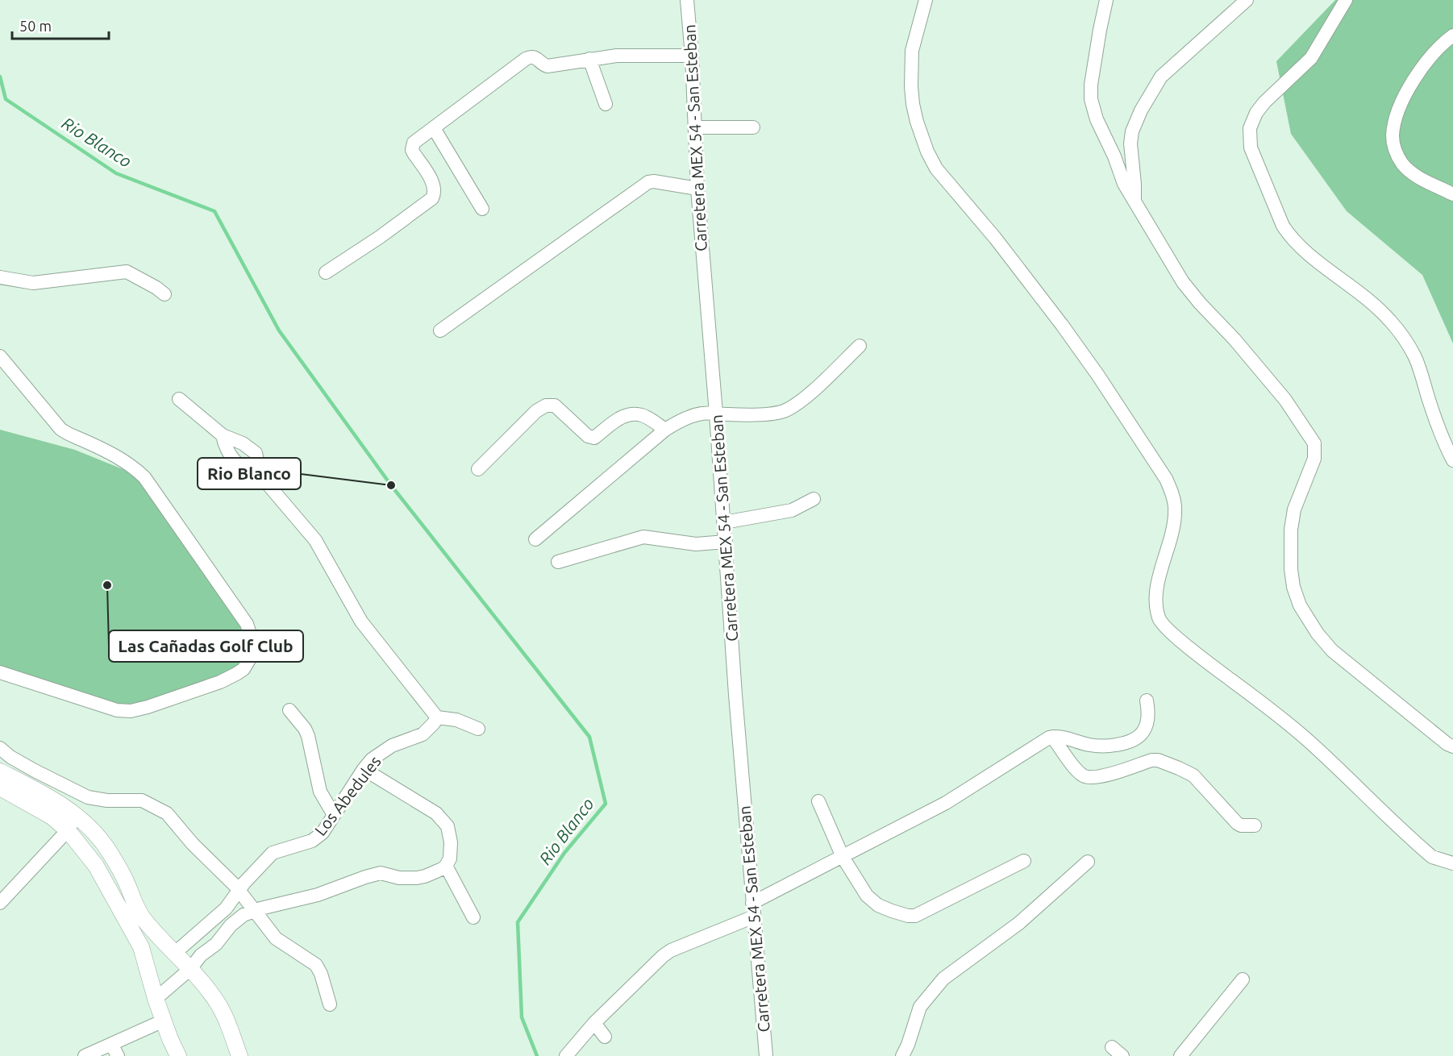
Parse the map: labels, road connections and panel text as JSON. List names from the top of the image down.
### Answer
{
  "streets": {
    "street": ["Carretera MEX 54 - San Esteban", "Los Abedules"]
  },
  "water": ["Rio Blanco"],
  "places": ["Rio Blanco", "Las Cañadas Golf Club"],
  "scale_bar": "50 m"
}
